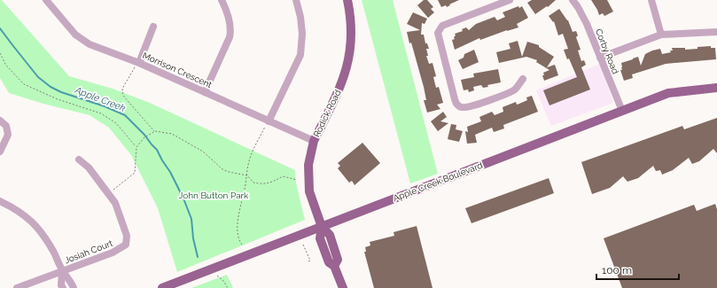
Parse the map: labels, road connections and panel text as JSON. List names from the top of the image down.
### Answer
{
  "streets": {
    "main road": ["Rodick Road", "Apple Creek Boulevard"],
    "street": ["Corby Road", "Morrison Crescent", "Josiah Court"]
  },
  "crossings": [
    ["Corby Road", "Apple Creek Boulevard"],
    ["Morrison Crescent", "Rodick Road"],
    ["Rodick Road", "Apple Creek Boulevard"]
  ],
  "water": ["Apple Creek"],
  "parks": ["John Button Park"],
  "scale_bar": "100 m"
}
